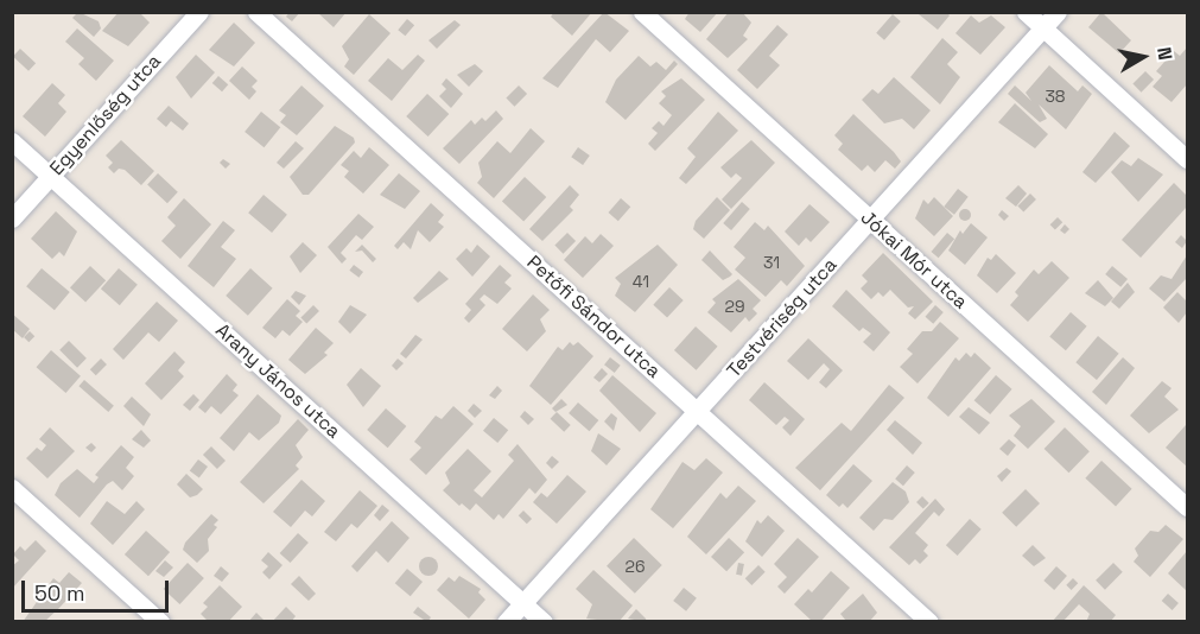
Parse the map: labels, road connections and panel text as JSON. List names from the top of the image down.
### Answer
{
  "streets": {
    "street": [
      "Egyenlőség utca",
      "Jókai Mór utca",
      "Petőfi Sándor utca",
      "Testvériség utca",
      "Arany János utca"
    ]
  },
  "crossings": [
    ["Egyenlőség utca", "Arany János utca"],
    ["Jókai Mór utca", "Testvériség utca"],
    ["Petőfi Sándor utca", "Testvériség utca"],
    ["Testvériség utca", "Arany János utca"]
  ],
  "house_numbers": [
    "38",
    "31",
    "41",
    "29",
    "26"
  ],
  "scale_bar": "50 m",
  "north": "right"
}
